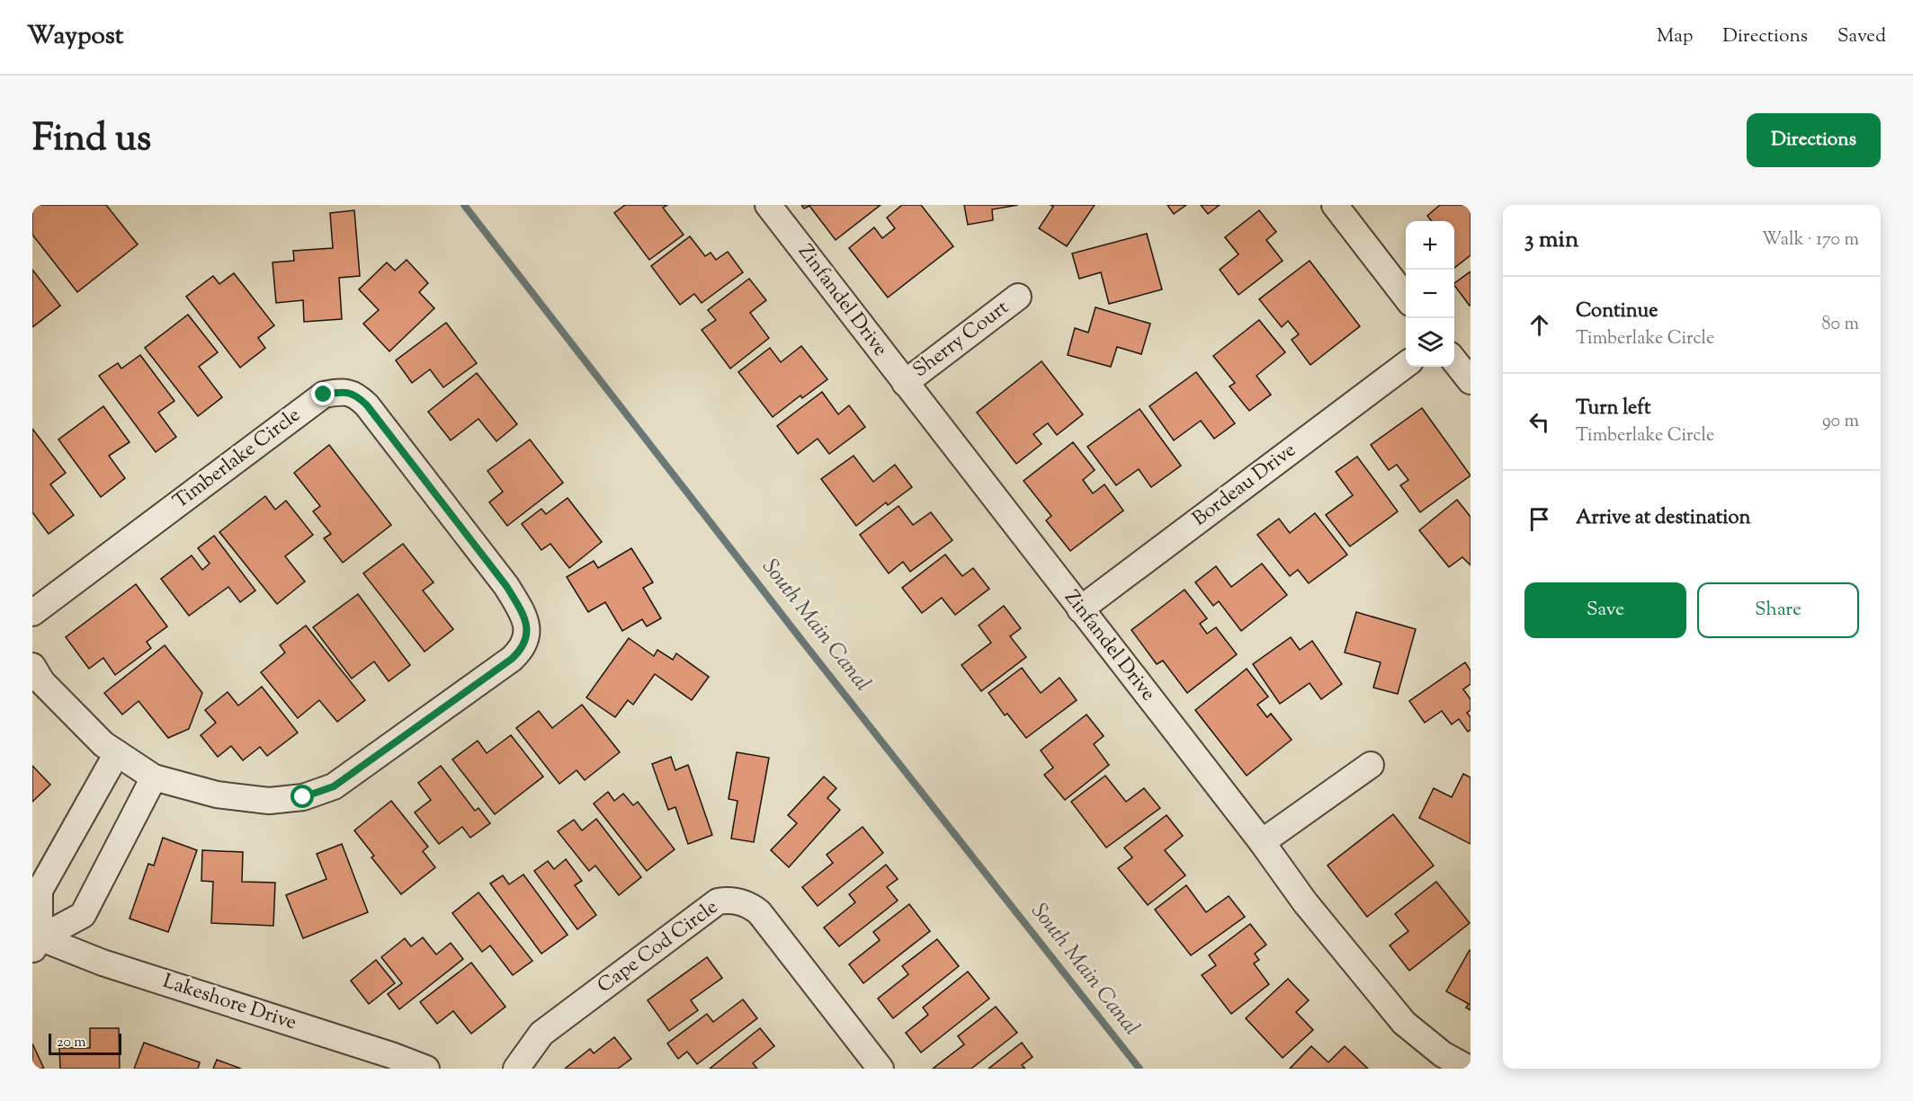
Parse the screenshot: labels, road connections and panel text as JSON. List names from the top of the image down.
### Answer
{
  "streets": {
    "street": [
      "Zinfandel Drive",
      "Sherry Court",
      "Timberlake Circle",
      "Bordeau Drive",
      "Cape Cod Circle",
      "Lakeshore Drive"
    ]
  },
  "crossings": [
    ["Zinfandel Drive", "Sherry Court"],
    ["Zinfandel Drive", "Bordeau Drive"]
  ],
  "water": ["South Main Canal"],
  "scale_bar": "20 m",
  "page": {
    "header": "Waypost",
    "nav": ["Map", "Directions", "Saved"],
    "title": "Find us",
    "buttons": [
      "Directions",
      ["Save", "Share"]
    ],
    "heading": ["3 min", "Walk · 170 m"],
    "map_buttons": ["+", "−"],
    "list": [
      ["Continue", "Timberlake Circle", "80 m"],
      ["Turn left", "Timberlake Circle", "90 m"],
      "Arrive at destination"
    ],
    "scale": "20 m"
  }
}
